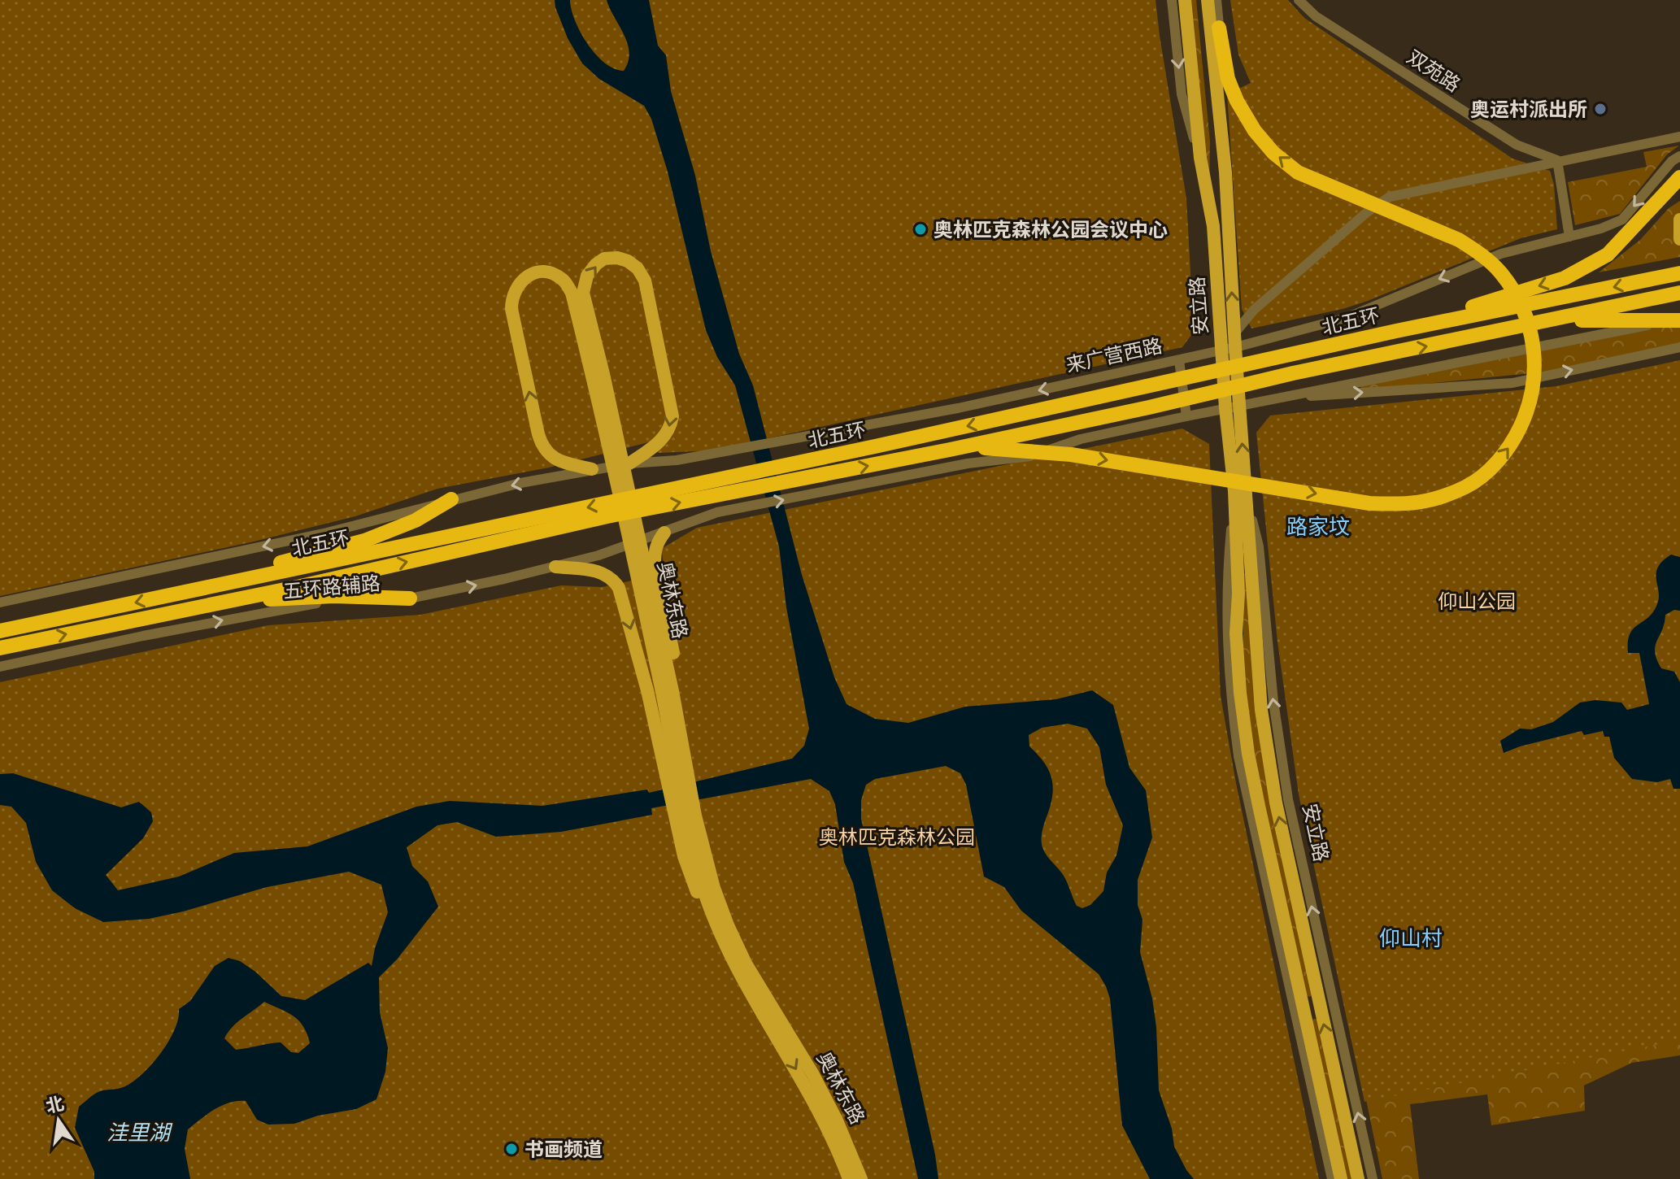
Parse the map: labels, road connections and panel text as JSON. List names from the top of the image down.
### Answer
{
  "streets": {
    "highway": ["北五环"],
    "main road": ["安立路", "奥林东路"],
    "street": ["双苑路", "来广营西路", "五环路辅路"]
  },
  "crossings": [
    ["安立路", "来广营西路"],
    ["安立路", "五环路辅路"],
    ["来广营西路", "奥林东路"]
  ],
  "one_way": ["五环路辅路"],
  "districts": ["路家坟", "仰山村"],
  "water": ["洼里湖"],
  "parks": ["仰山公园", "奥林匹克森林公园"],
  "places": ["奥运村派出所", "奥林匹克森林公园会议中心", "书画频道"],
  "north": "top"
}
